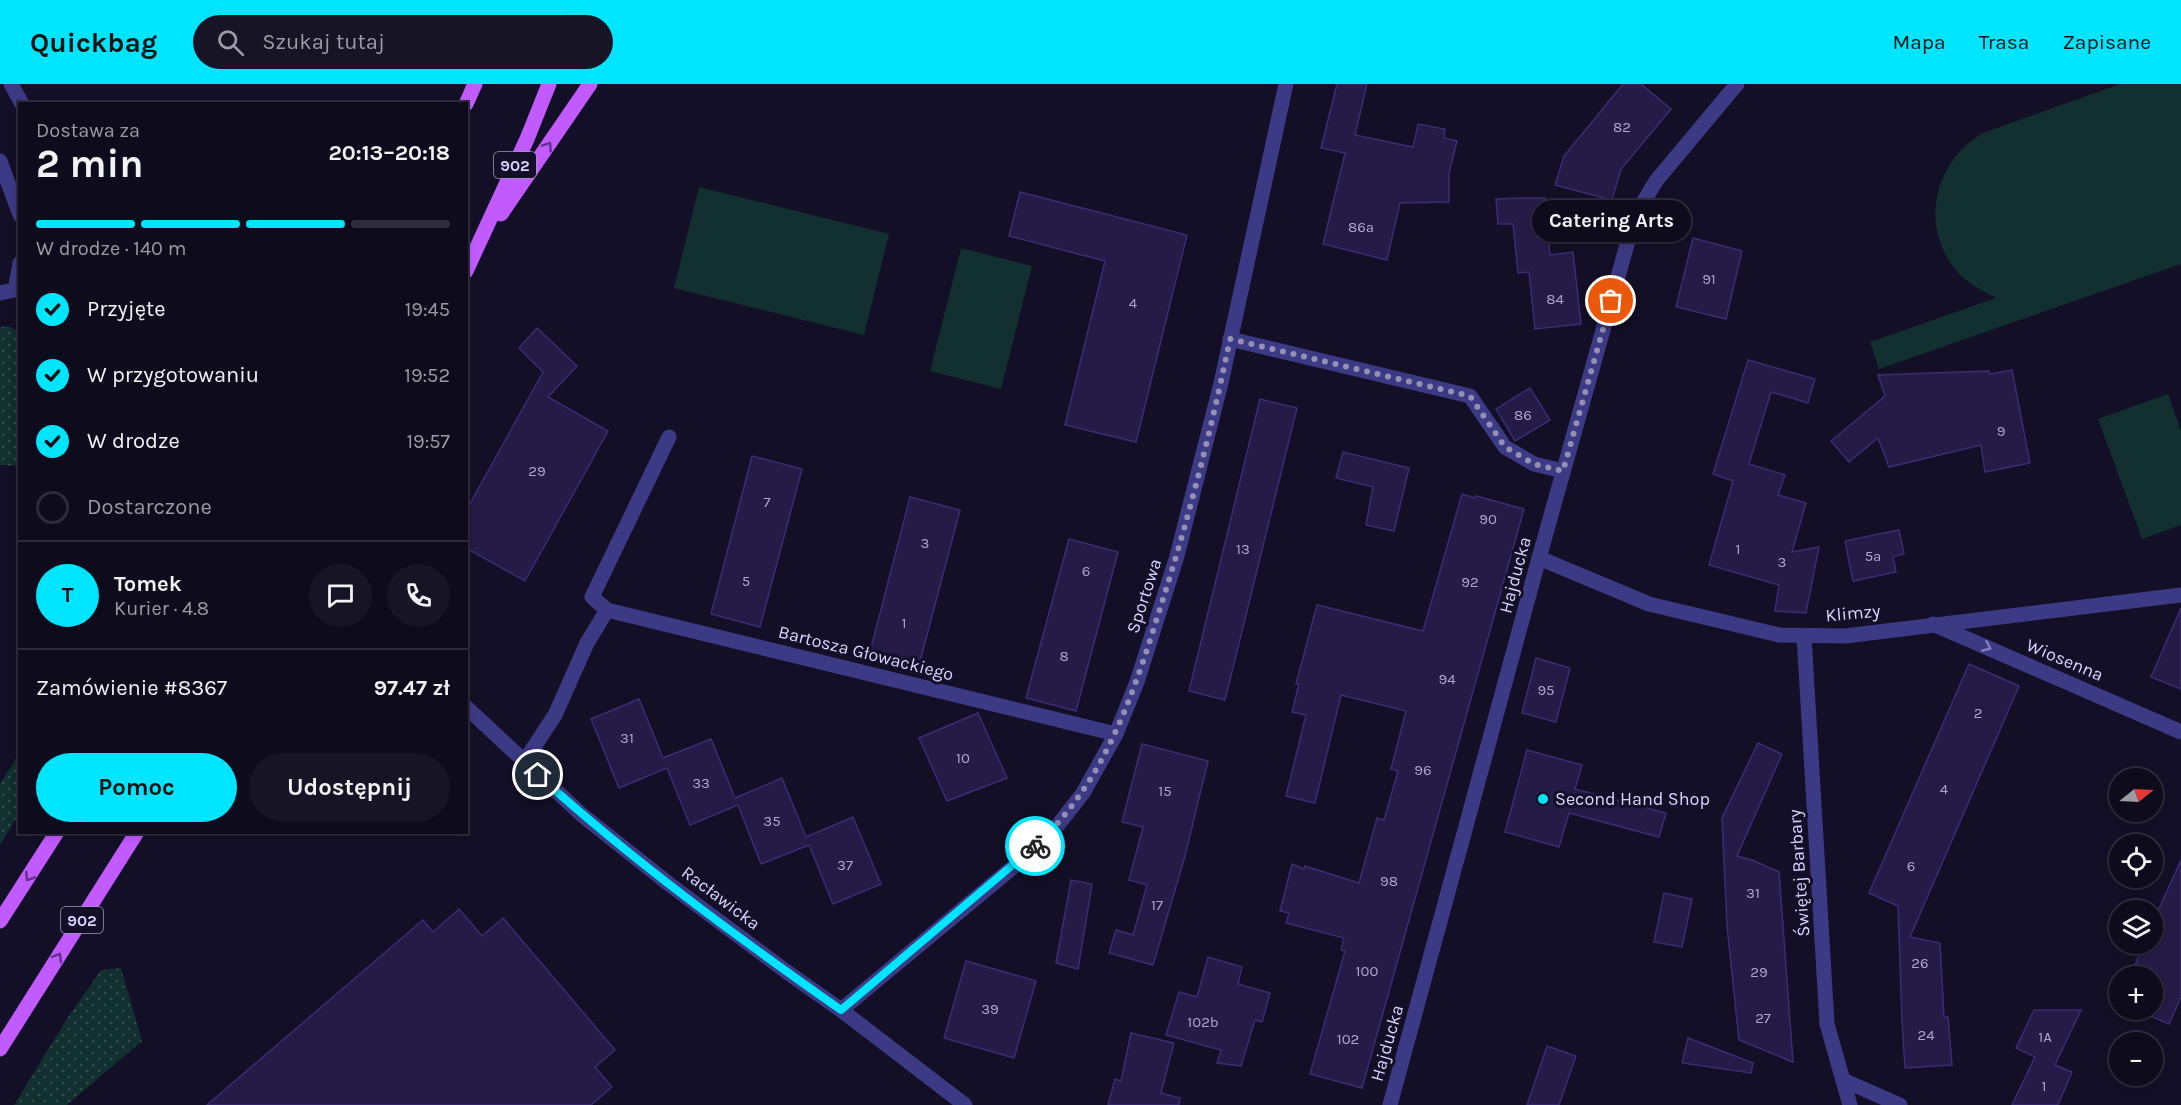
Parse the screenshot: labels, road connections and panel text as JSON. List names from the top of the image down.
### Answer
{
  "streets": {
    "main road": ["902"],
    "street": [
      "Hajducka",
      "Sportowa",
      "Klimzy",
      "Bartosza Głowackiego",
      "Wiosenna",
      "Świętej Barbary",
      "Racławicka"
    ]
  },
  "crossings": [
    ["Hajducka", "Klimzy"],
    ["Sportowa", "Bartosza Głowackiego"],
    ["Sportowa", "Racławicka"],
    ["Klimzy", "Wiosenna"],
    ["Klimzy", "Świętej Barbary"]
  ],
  "one_way": ["Wiosenna"],
  "places": ["Catering Arts", "Second Hand Shop"],
  "house_numbers": [
    "82",
    "86a",
    "91",
    "84",
    "4",
    "86",
    "9",
    "29",
    "7",
    "90",
    "3",
    "13",
    "1",
    "5a",
    "3",
    "6",
    "5",
    "92",
    "1",
    "8",
    "94",
    "95",
    "2",
    "31",
    "10",
    "96",
    "33",
    "4",
    "15",
    "35",
    "37",
    "6",
    "98",
    "31",
    "17",
    "26",
    "100",
    "29",
    "39",
    "27",
    "102b",
    "24",
    "1A",
    "102",
    "1"
  ],
  "north": "right",
  "page": {
    "header": "Quickbag",
    "search": "Szukaj tutaj",
    "nav": ["Mapa", "Trasa", "Zapisane"],
    "heading": ["2 min", "Dostawa za", "20:13–20:18"],
    "panel": [
      "Tomek",
      "Kurier · 4.8",
      "Zamówienie #8367",
      "97.47 zł"
    ],
    "bubble": "Catering Arts",
    "bar": "W drodze · 140 m",
    "list": [
      ["Przyjęte", "19:45"],
      ["W przygotowaniu", "19:52"],
      ["W drodze", "19:57"],
      "Dostarczone"
    ],
    "round": "T",
    "buttons": ["Pomoc", "Udostępnij"],
    "map_buttons": ["+", "−"]
  }
}
